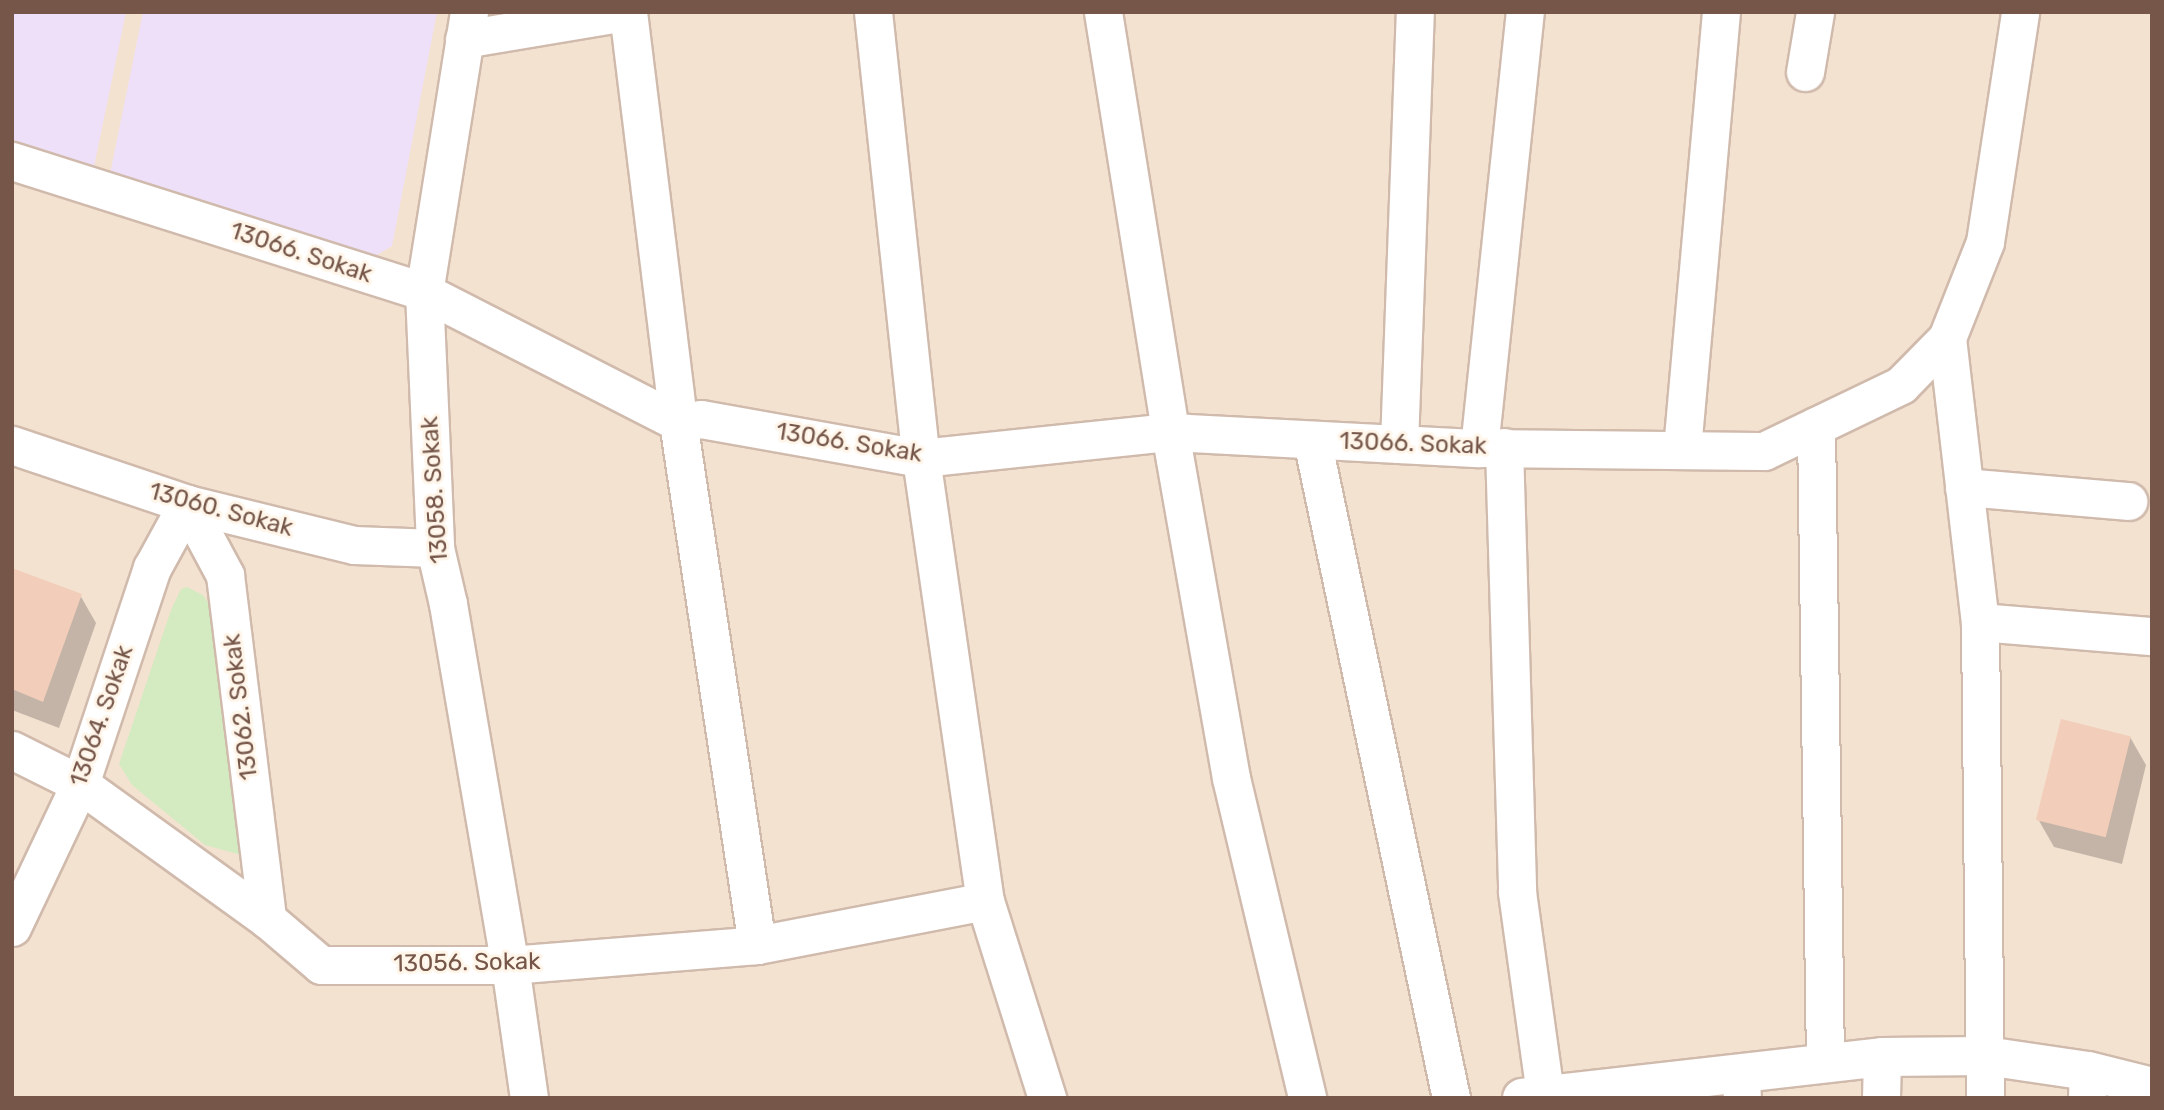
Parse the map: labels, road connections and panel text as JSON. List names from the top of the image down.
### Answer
{
  "streets": {
    "street": [
      "13066. Sokak",
      "13058. Sokak",
      "13060. Sokak",
      "13062. Sokak",
      "13064. Sokak",
      "13056. Sokak"
    ]
  },
  "crossings": [
    ["13066. Sokak", "13058. Sokak"],
    ["13058. Sokak", "13060. Sokak"],
    ["13058. Sokak", "13056. Sokak"],
    ["13060. Sokak", "13062. Sokak"],
    ["13060. Sokak", "13064. Sokak"],
    ["13062. Sokak", "13064. Sokak"],
    ["13062. Sokak", "13056. Sokak"],
    ["13064. Sokak", "13056. Sokak"]
  ]
}
